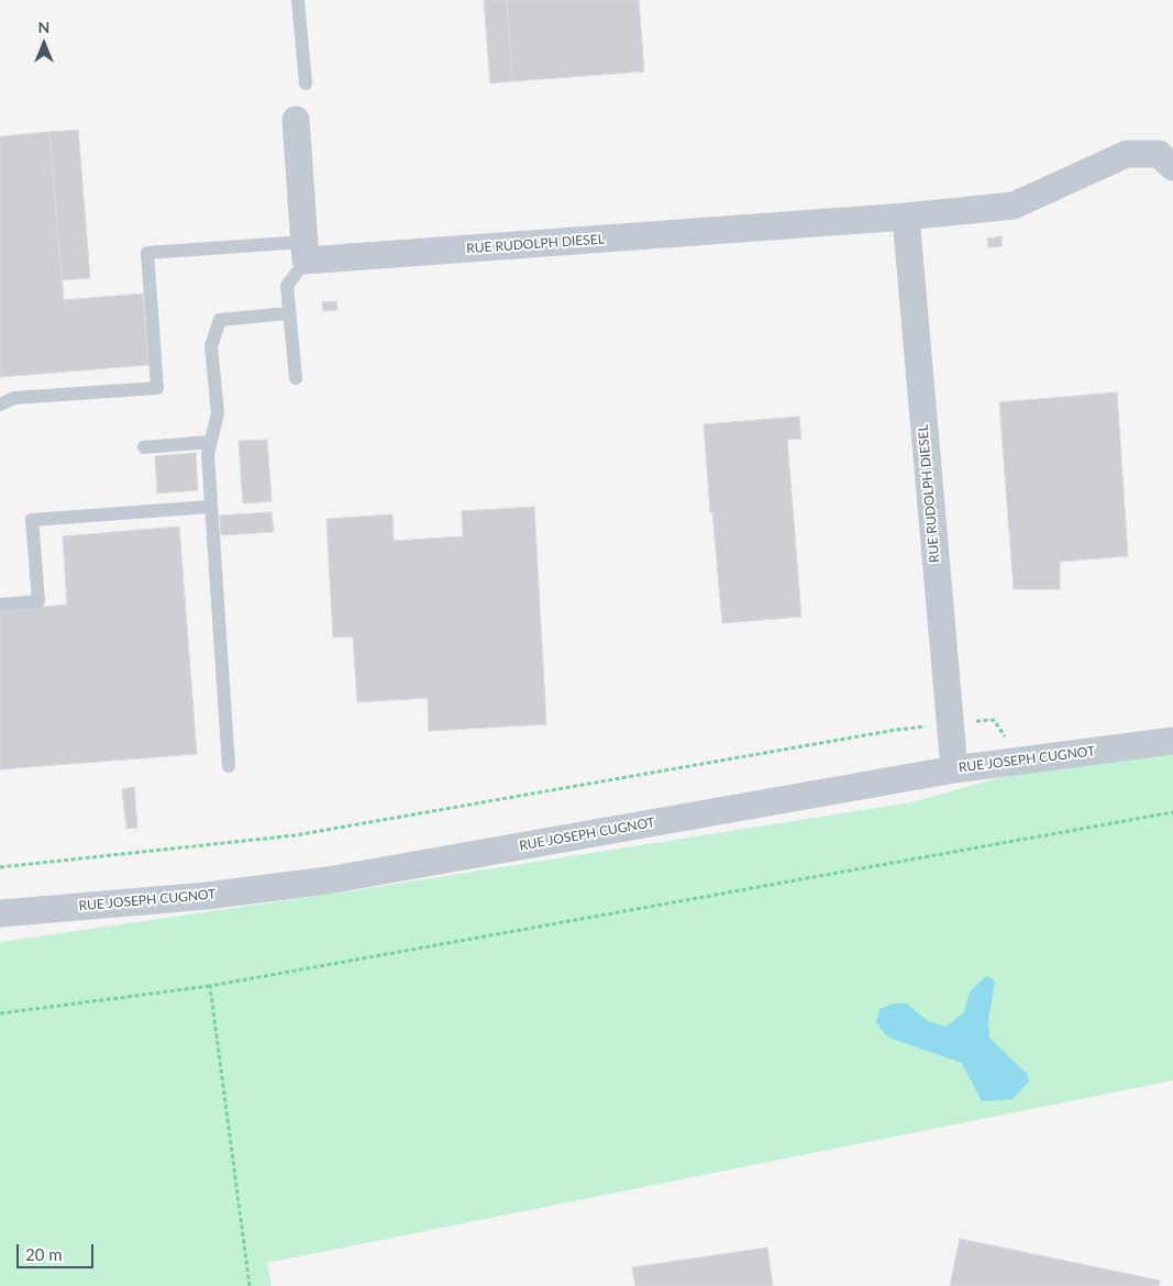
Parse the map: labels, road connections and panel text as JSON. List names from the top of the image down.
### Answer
{
  "streets": {
    "street": ["RUE RUDOLPH DIESEL", "RUE JOSEPH CUGNOT"]
  },
  "crossings": [
    ["RUE RUDOLPH DIESEL", "RUE JOSEPH CUGNOT"]
  ],
  "scale_bar": "20 m",
  "north": "top"
}
